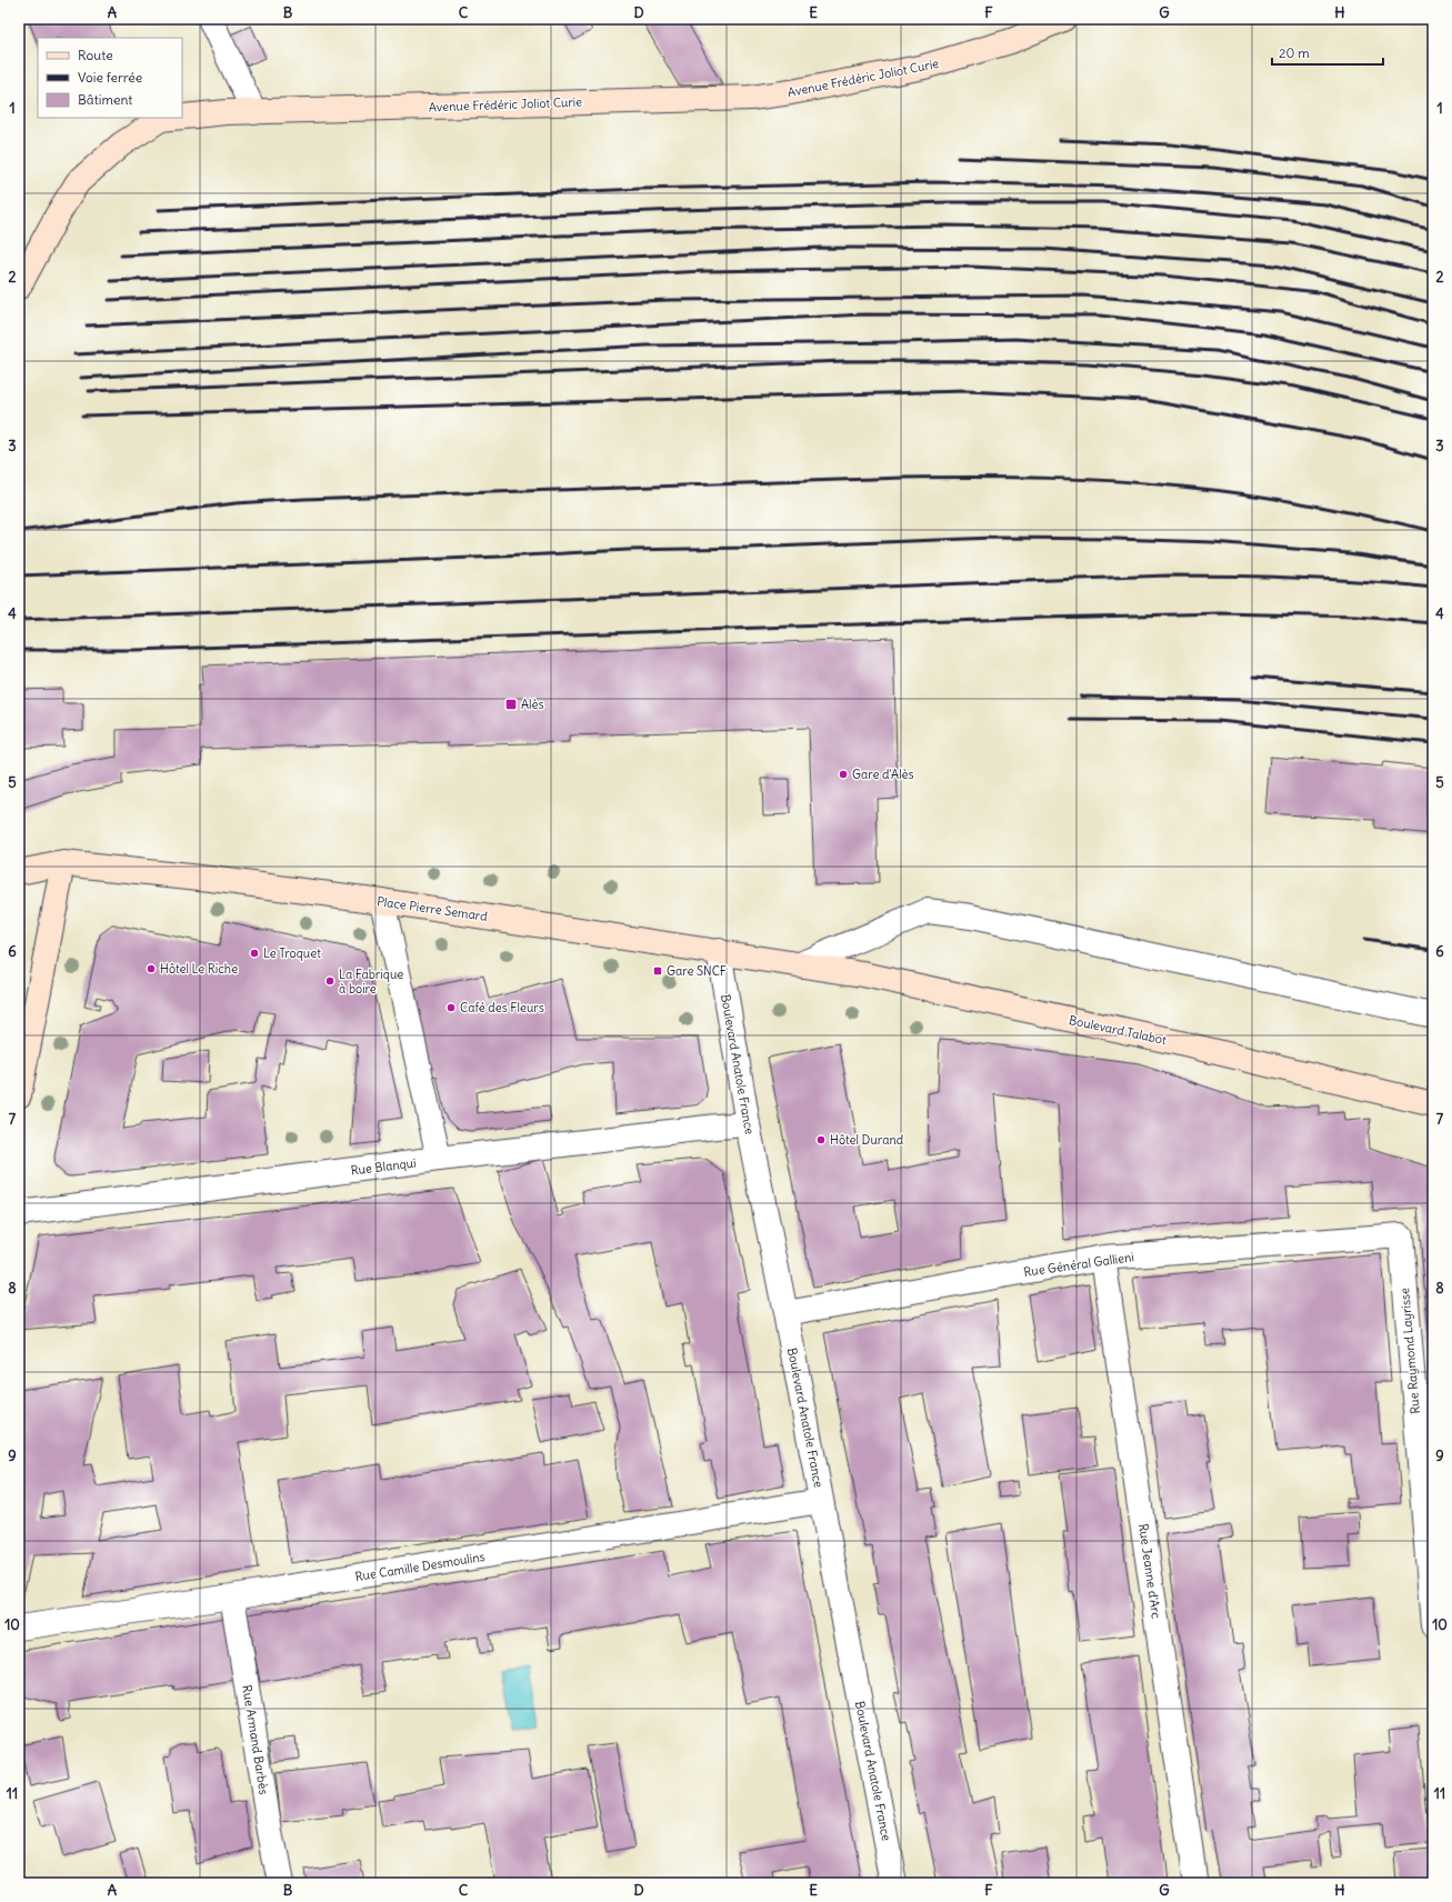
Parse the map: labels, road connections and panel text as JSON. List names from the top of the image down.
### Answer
{
  "streets": {
    "main road": ["Avenue Frédéric Joliot Curie", "Place Pierre Semard", "Boulevard Talabot"],
    "street": [
      "Boulevard Anatole France",
      "Rue Blanqui",
      "Rue Général Gallieni",
      "Rue Raymond Layrisse",
      "Rue Camille Desmoulins",
      "Rue Jeanne d'Arc",
      "Rue Armand Barbès"
    ]
  },
  "crossings": [
    ["Place Pierre Semard", "Boulevard Talabot"],
    ["Place Pierre Semard", "Boulevard Anatole France"],
    ["Boulevard Anatole France", "Rue Blanqui"],
    ["Boulevard Anatole France", "Rue Général Gallieni"],
    ["Boulevard Anatole France", "Rue Camille Desmoulins"],
    ["Rue Général Gallieni", "Rue Raymond Layrisse"],
    ["Rue Général Gallieni", "Rue Jeanne d'Arc"],
    ["Rue Camille Desmoulins", "Rue Armand Barbès"]
  ],
  "places": {
    "transit": ["Alès", "Gare SNCF"],
    "other": [
      "Gare d'Alès",
      "Le Troquet",
      "Hôtel Le Riche",
      "La Fabrique à boire",
      "Café des Fleurs",
      "Hôtel Durand"
    ]
  },
  "legend": ["Route", "Voie ferrée", "Bâtiment"],
  "scale_bar": "20 m",
  "grid": {
    "columns": [
      "A",
      "B",
      "C",
      "D",
      "E",
      "F",
      "G",
      "H"
    ],
    "rows": [
      "1",
      "2",
      "3",
      "4",
      "5",
      "6",
      "7",
      "8",
      "9",
      "10",
      "11"
    ]
  }
}
